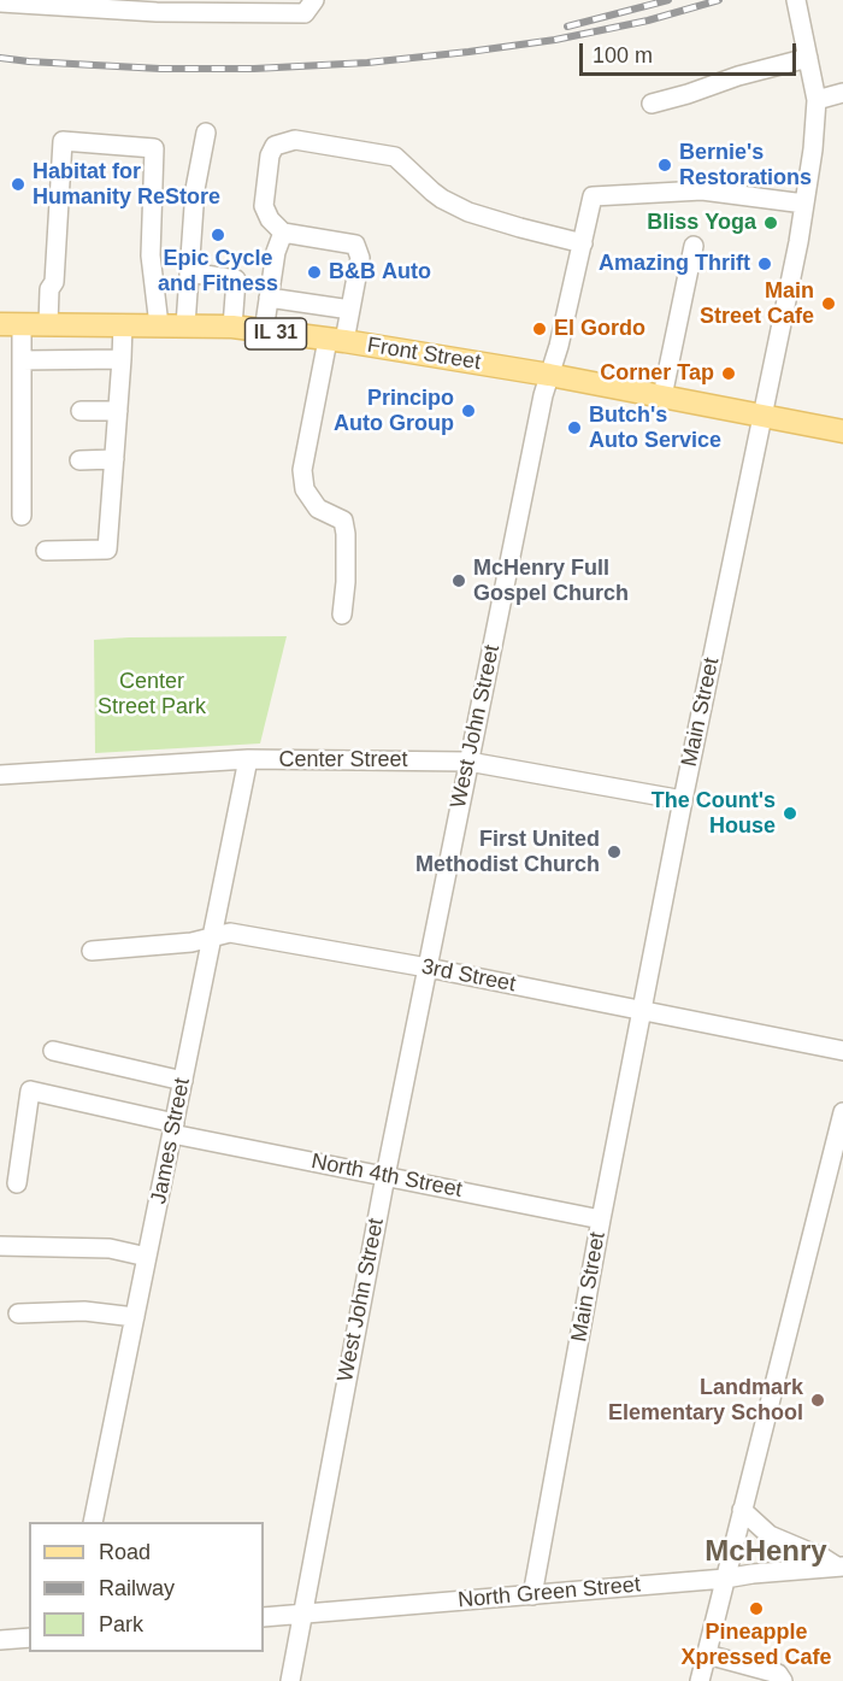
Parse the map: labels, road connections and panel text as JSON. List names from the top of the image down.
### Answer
{
  "streets": {
    "main road": ["IL 31", "Front Street"],
    "street": [
      "Main Street",
      "West John Street",
      "Center Street",
      "3rd Street",
      "James Street",
      "North 4th Street",
      "North Green Street"
    ]
  },
  "crossings": [
    ["Front Street", "Main Street"],
    ["Front Street", "West John Street"],
    ["Main Street", "West John Street"],
    ["Main Street", "Center Street"],
    ["Main Street", "3rd Street"],
    ["Main Street", "North 4th Street"],
    ["Main Street", "North Green Street"],
    ["West John Street", "Center Street"],
    ["West John Street", "3rd Street"],
    ["West John Street", "North 4th Street"],
    ["West John Street", "North Green Street"],
    ["Center Street", "James Street"],
    ["3rd Street", "James Street"],
    ["James Street", "North 4th Street"]
  ],
  "districts": ["McHenry"],
  "parks": ["Center Street Park"],
  "places": [
    "Bernie's Restorations",
    "Habitat for Humanity ReStore",
    "Bliss Yoga",
    "Epic Cycle and Fitness",
    "Amazing Thrift",
    "B&B Auto",
    "Main Street Cafe",
    "El Gordo",
    "Corner Tap",
    "Principo Auto Group",
    "Butch's Auto Service",
    "McHenry Full Gospel Church",
    "The Count's House",
    "First United Methodist Church",
    "Landmark Elementary School",
    "Pineapple Xpressed Cafe"
  ],
  "legend": ["Road", "Railway", "Park"],
  "scale_bar": "100 m"
}
